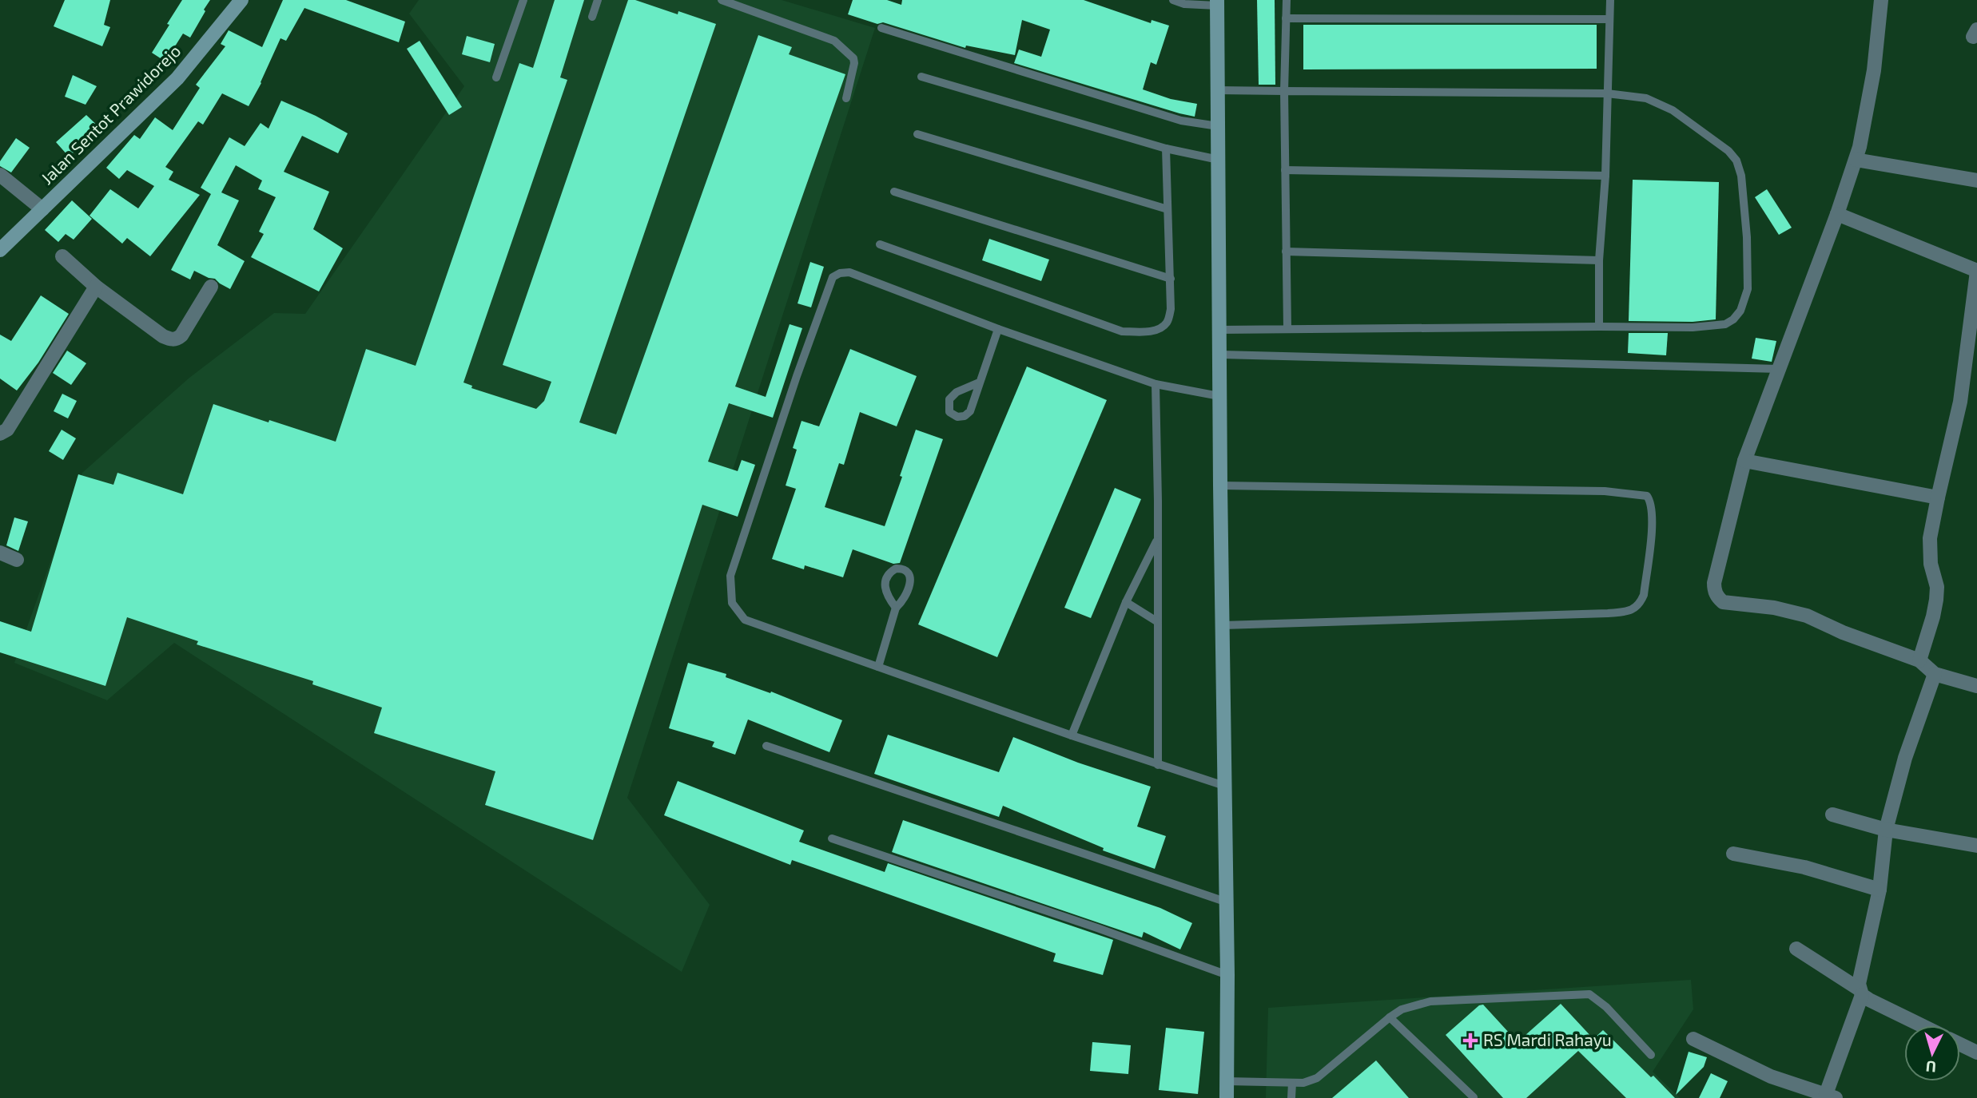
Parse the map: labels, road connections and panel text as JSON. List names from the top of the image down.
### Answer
{
  "streets": {
    "main road": ["Jalan Sentot Prawidorejo"]
  },
  "places": {
    "health": ["RS Mardi Rahayu"]
  },
  "north": "bottom"
}
